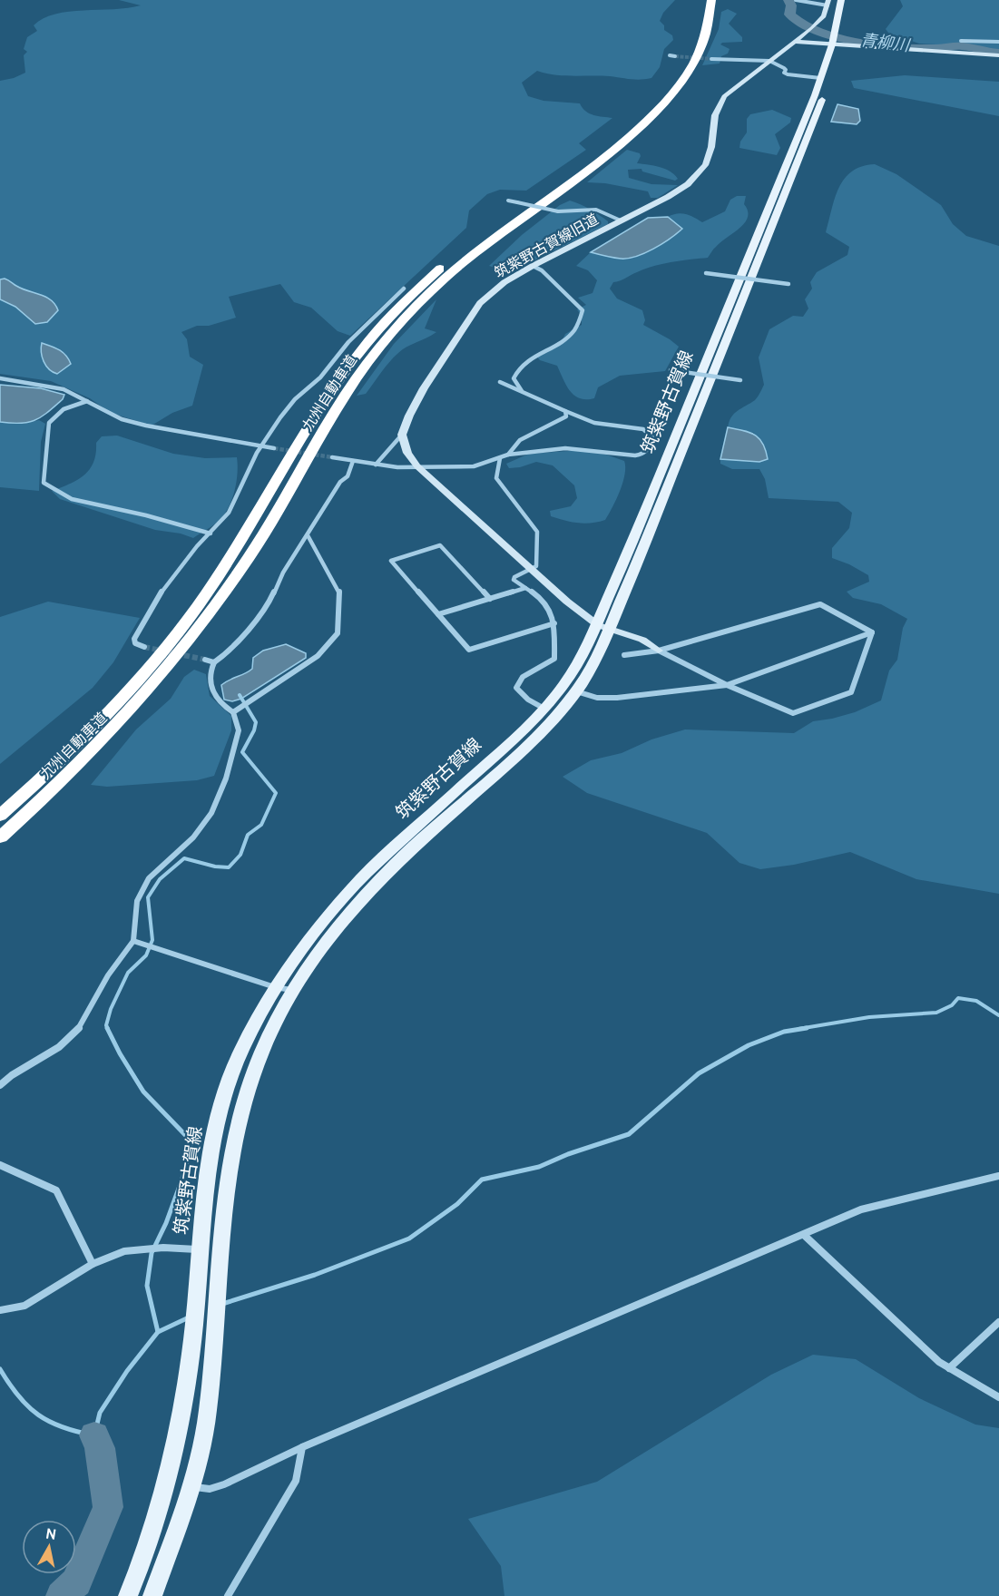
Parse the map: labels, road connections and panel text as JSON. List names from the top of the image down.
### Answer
{
  "streets": {
    "highway": ["九州自動車道"],
    "main road": ["筑紫野古賀線"],
    "street": ["筑紫野古賀線旧道"]
  },
  "water": ["青柳川"],
  "north": "top"
}
